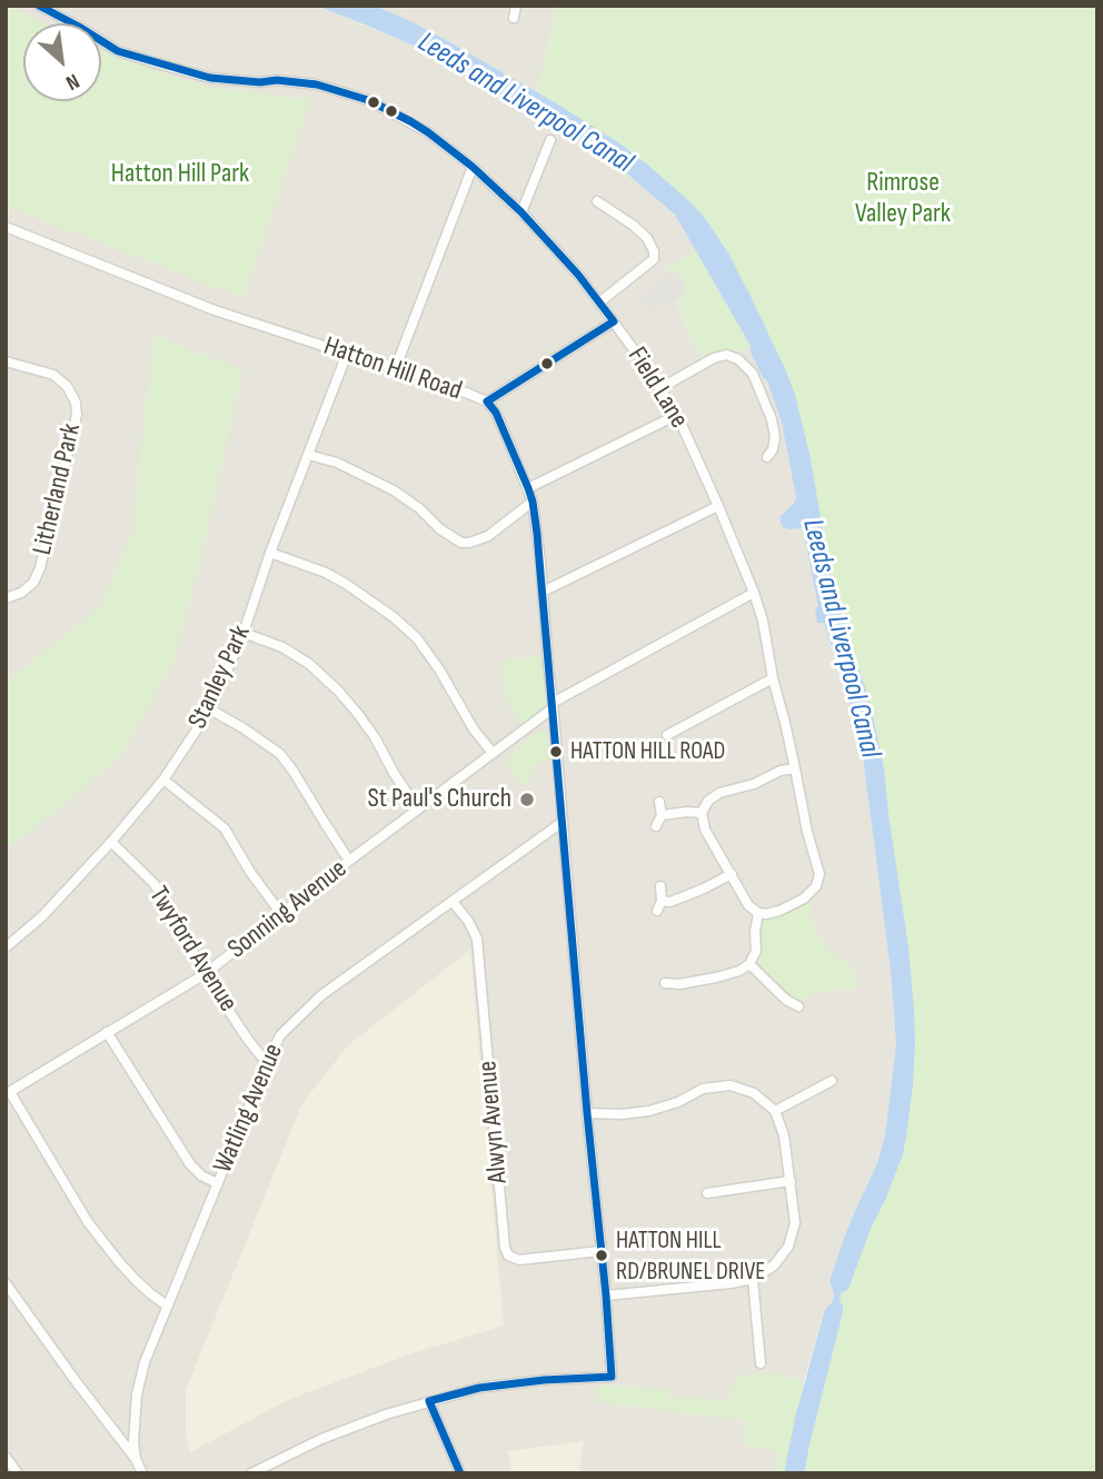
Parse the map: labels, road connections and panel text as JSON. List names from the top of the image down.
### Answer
{
  "streets": {
    "street": [
      "Hatton Hill Road",
      "Field Lane",
      "Litherland Park",
      "Stanley Park",
      "Sonning Avenue",
      "Twyford Avenue",
      "Watling Avenue",
      "Alwyn Avenue"
    ]
  },
  "crossings": [
    ["Hatton Hill Road", "Stanley Park"],
    ["Hatton Hill Road", "Sonning Avenue"],
    ["Hatton Hill Road", "Watling Avenue"],
    ["Hatton Hill Road", "Alwyn Avenue"],
    ["Field Lane", "Sonning Avenue"],
    ["Stanley Park", "Twyford Avenue"],
    ["Sonning Avenue", "Twyford Avenue"],
    ["Twyford Avenue", "Watling Avenue"],
    ["Watling Avenue", "Alwyn Avenue"]
  ],
  "water": ["Leeds and Liverpool Canal"],
  "parks": ["Hatton Hill Park", "Rimrose Valley Park"],
  "places": ["HATTON HILL ROAD", "St Paul's Church", "HATTON HILL RD/BRUNEL DRIVE"],
  "north": "bottom right"
}
